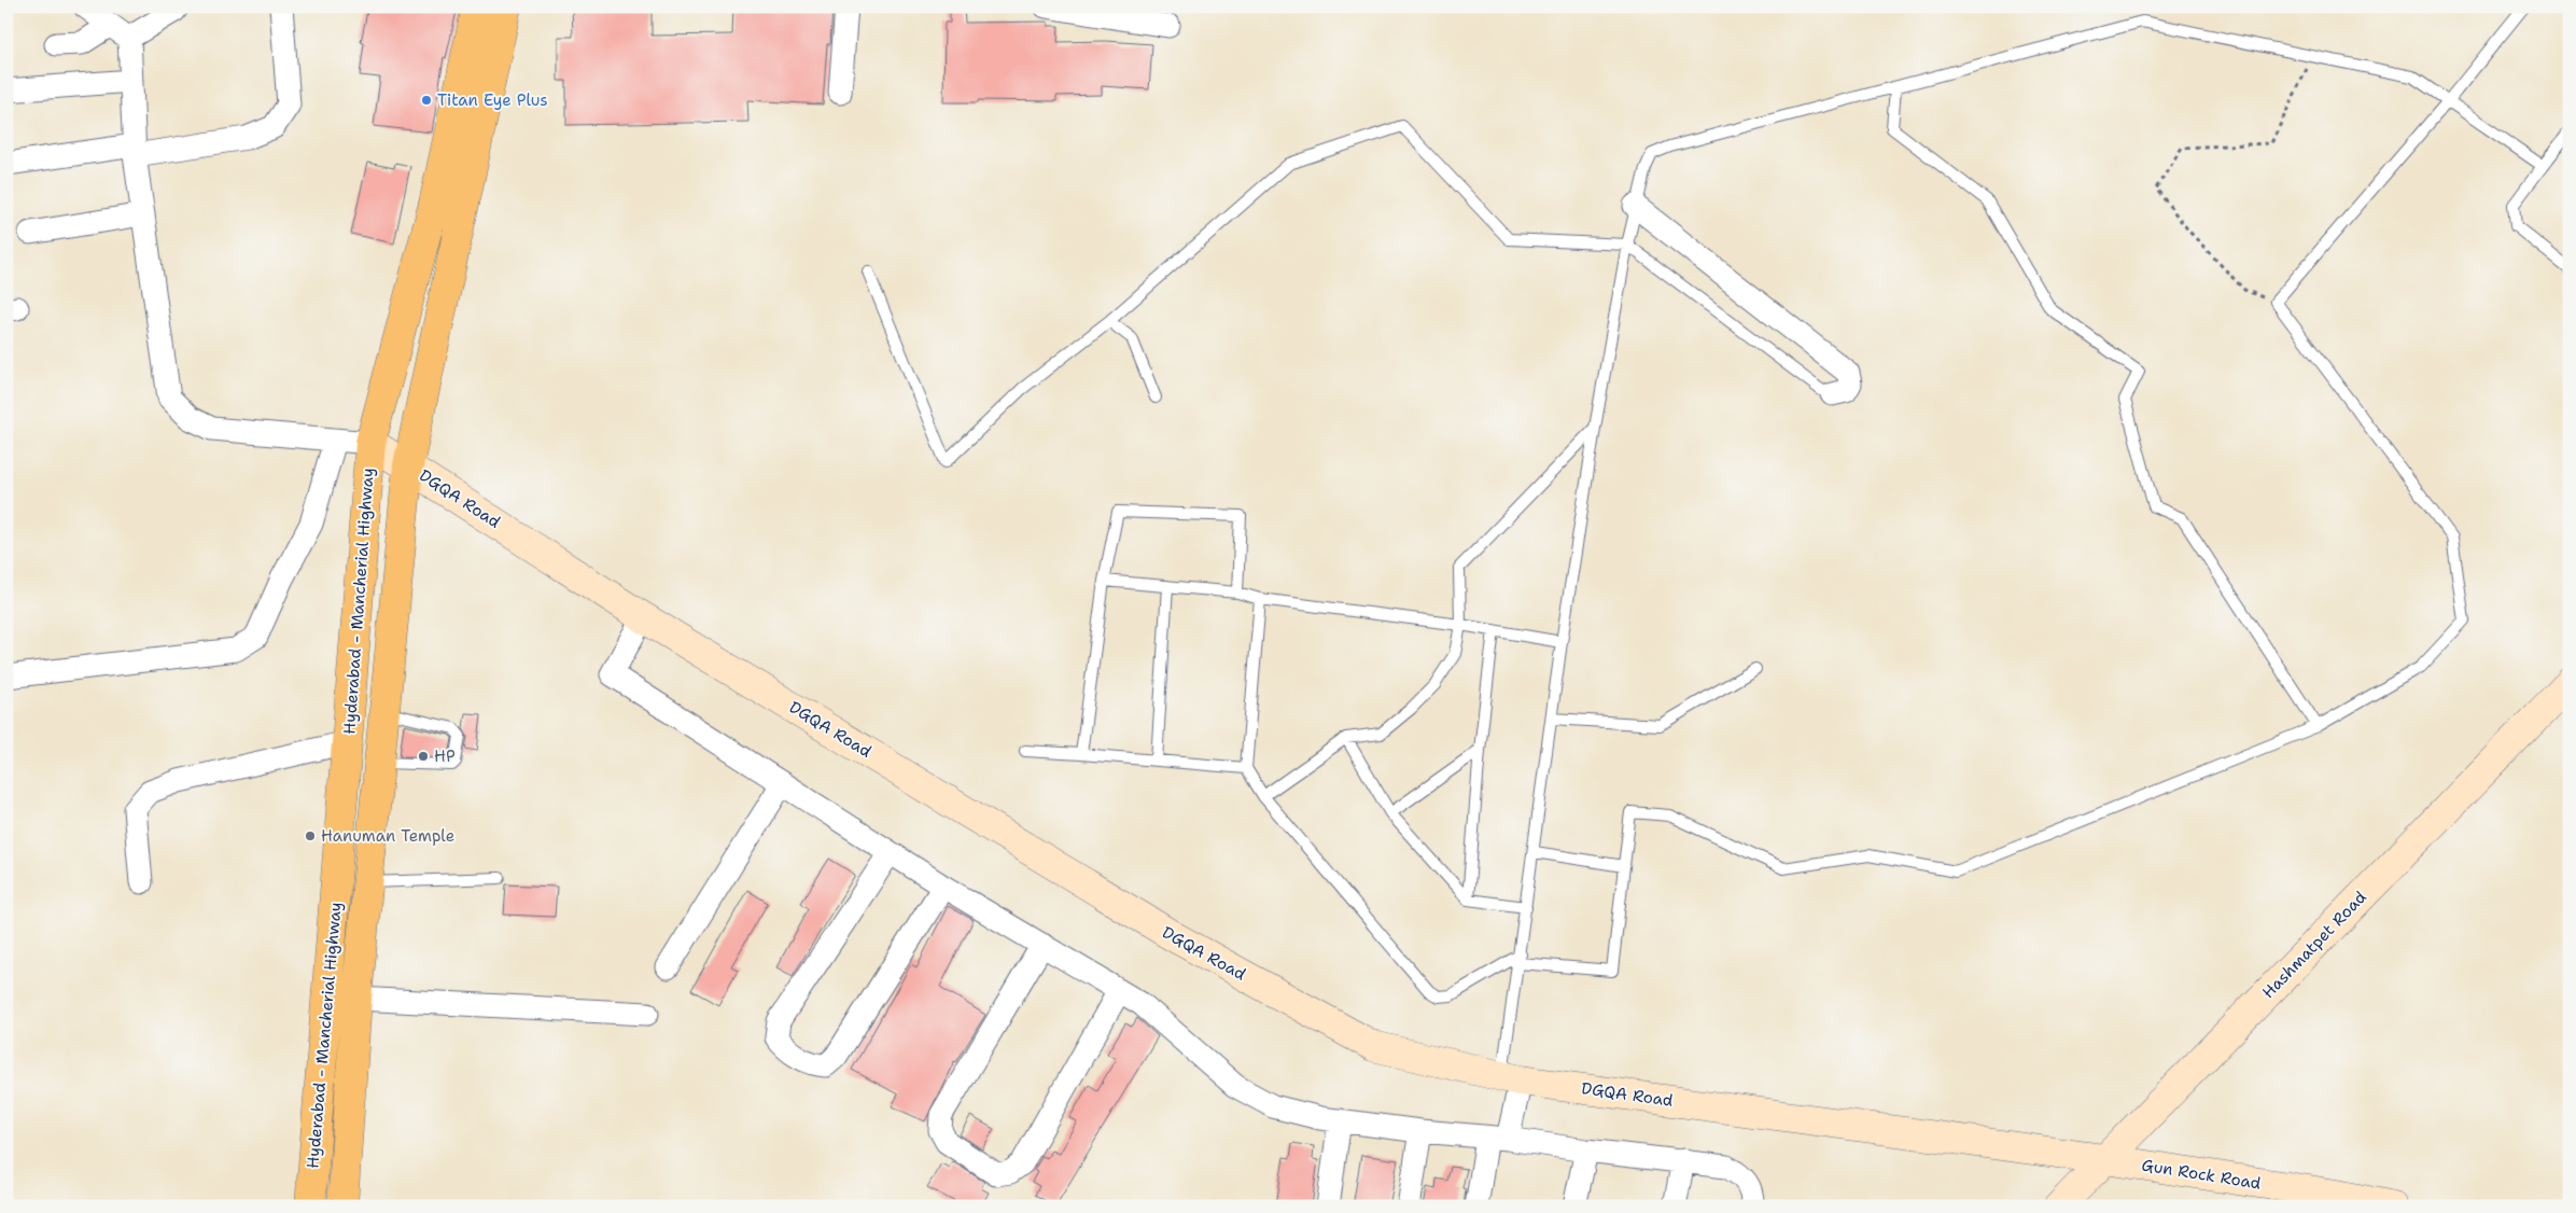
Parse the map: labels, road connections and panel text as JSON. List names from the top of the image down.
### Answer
{
  "streets": {
    "main road": [
      "DGQA Road",
      "Hyderabad - Mancherial Highway",
      "Hashmatpet Road",
      "Gun Rock Road"
    ]
  },
  "crossings": [
    ["DGQA Road", "Hyderabad - Mancherial Highway"],
    ["DGQA Road", "Hashmatpet Road"],
    ["DGQA Road", "Gun Rock Road"],
    ["Hashmatpet Road", "Gun Rock Road"]
  ],
  "places": ["Titan Eye Plus", "HP", "Hanuman Temple"]
}
